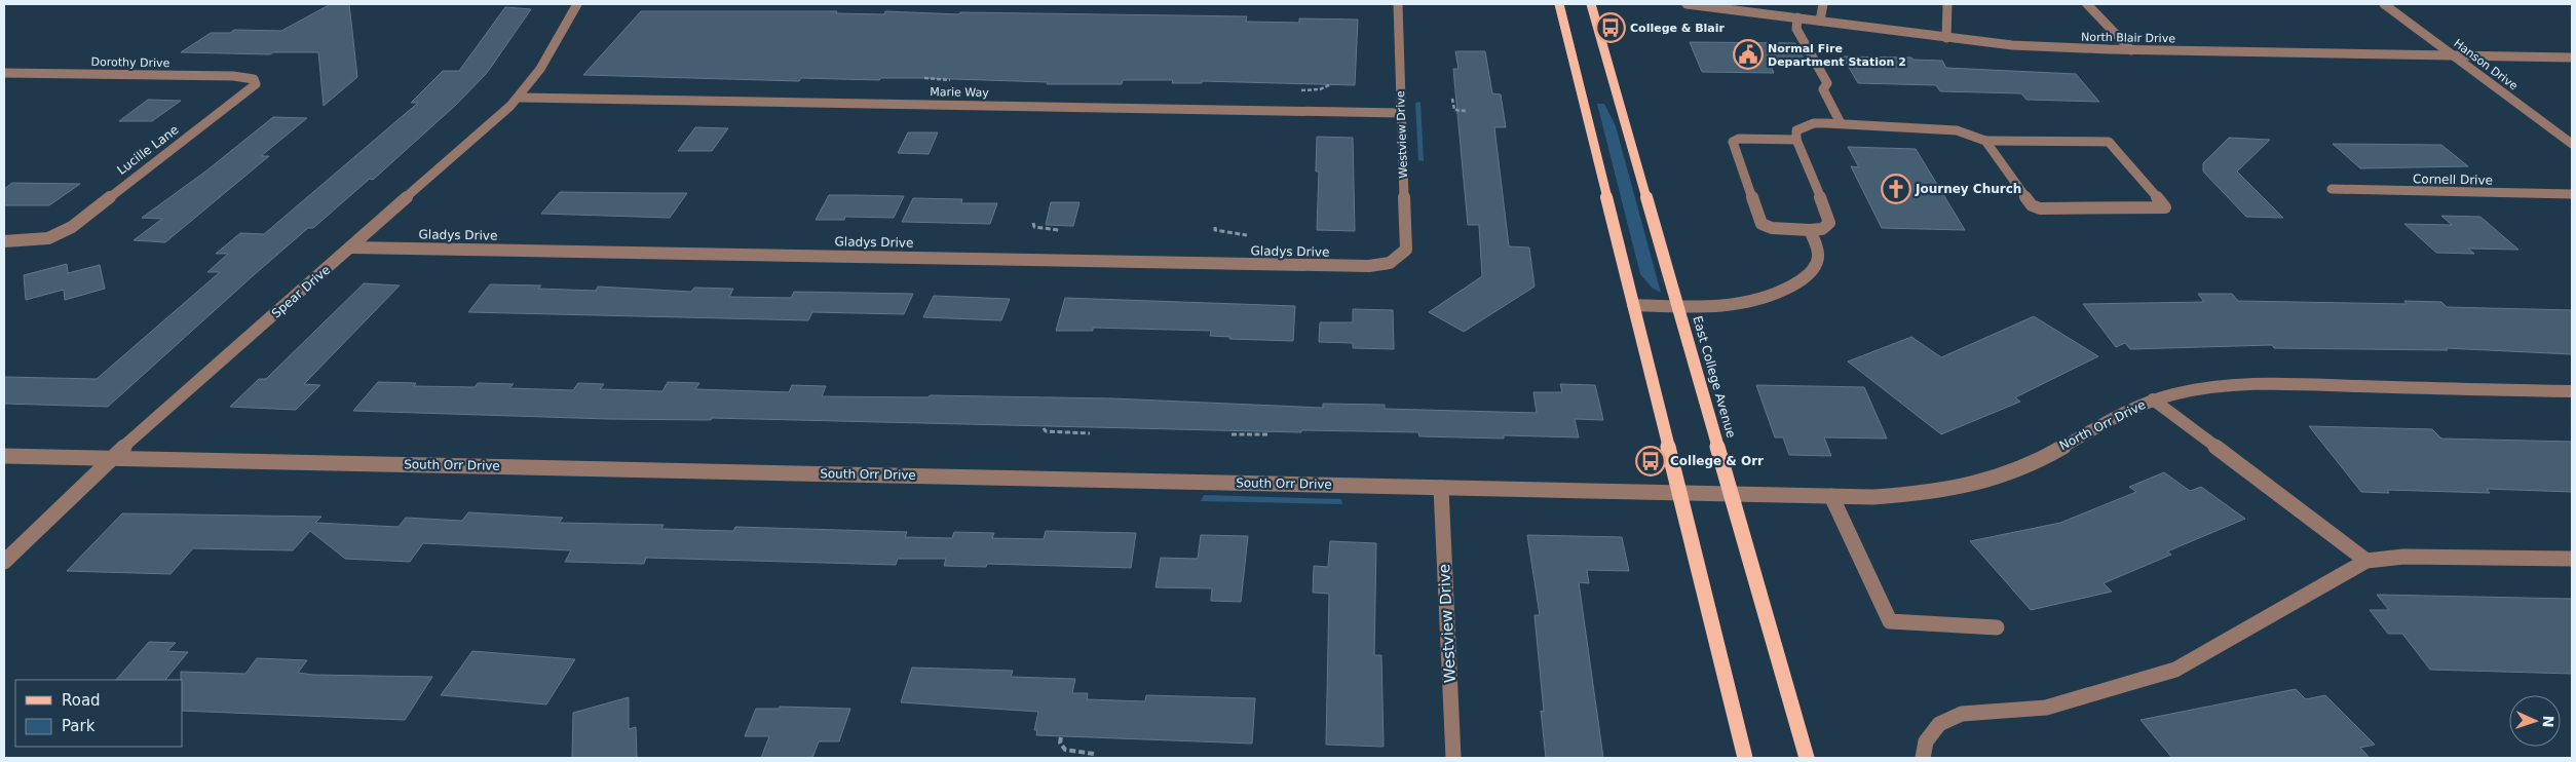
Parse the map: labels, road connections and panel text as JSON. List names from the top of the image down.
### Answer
{
  "streets": {
    "main road": ["East College Avenue"],
    "street": [
      "North Blair Drive",
      "Dorothy Drive",
      "Hanson Drive",
      "Marie Way",
      "Westview Drive",
      "Lucille Lane",
      "Cornell Drive",
      "Gladys Drive",
      "Spear Drive",
      "North Orr Drive",
      "South Orr Drive"
    ]
  },
  "crossings": [
    ["North Blair Drive", "Hanson Drive"],
    ["Dorothy Drive", "Lucille Lane"],
    ["Marie Way", "Westview Drive"],
    ["Marie Way", "Spear Drive"],
    ["Westview Drive", "Gladys Drive"],
    ["Westview Drive", "South Orr Drive"],
    ["Gladys Drive", "Spear Drive"],
    ["Spear Drive", "South Orr Drive"],
    ["East College Avenue", "North Orr Drive"],
    ["East College Avenue", "South Orr Drive"],
    ["North Orr Drive", "South Orr Drive"]
  ],
  "places": {
    "bus stop": ["College & Blair", "College & Orr"],
    "public building": ["Normal Fire Department Station 2"],
    "church": ["Journey Church"]
  },
  "legend": ["Road", "Park"],
  "north": "right"
}
